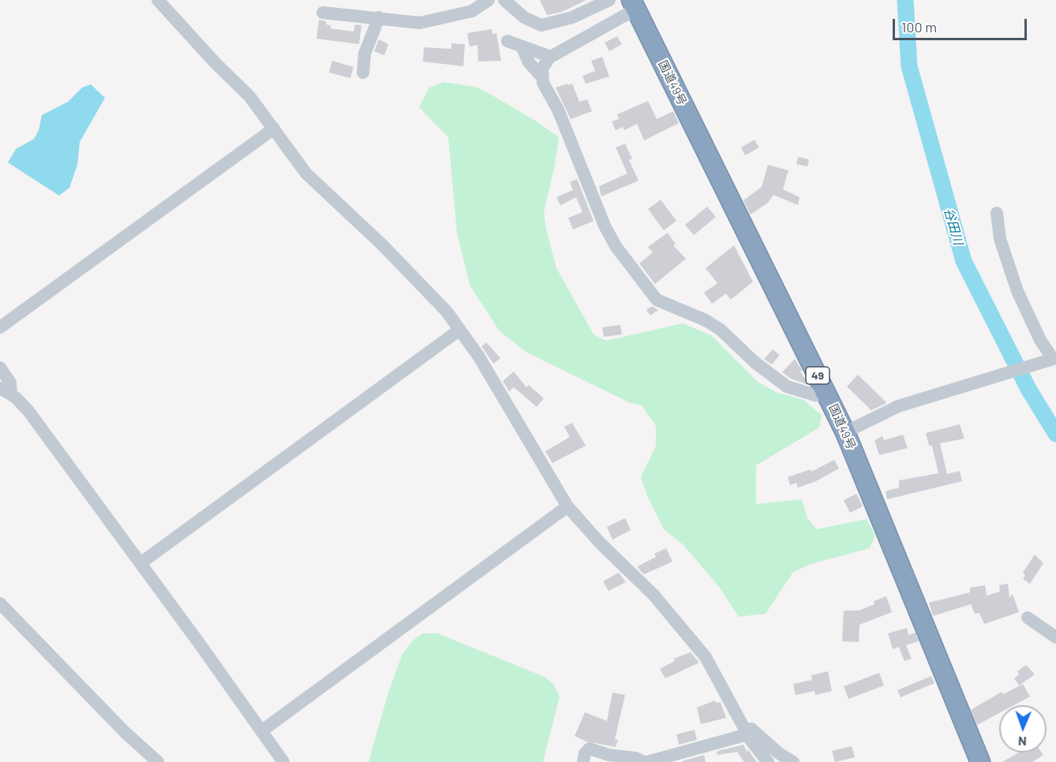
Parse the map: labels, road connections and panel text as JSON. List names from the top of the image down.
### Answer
{
  "streets": {
    "highway": ["国道49号", "49"]
  },
  "water": ["谷田川"],
  "scale_bar": "100 m",
  "north": "bottom"
}
